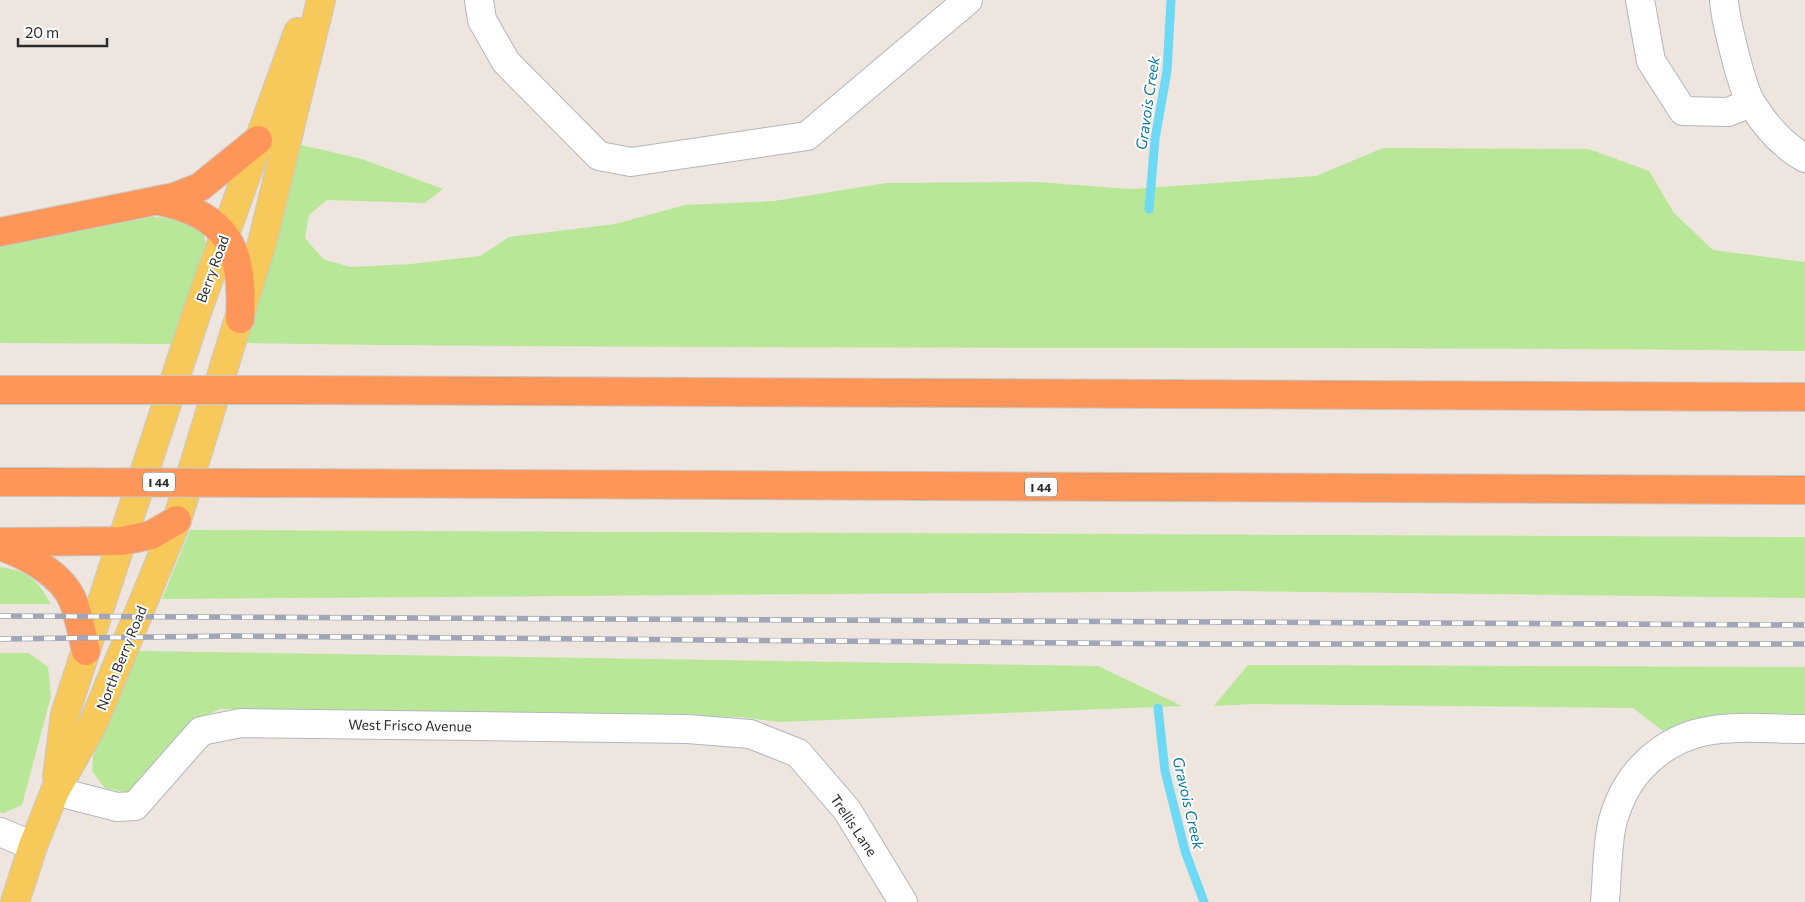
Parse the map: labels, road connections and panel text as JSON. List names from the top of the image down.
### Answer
{
  "streets": {
    "highway": ["I 44"],
    "main road": ["Berry Road", "North Berry Road"],
    "street": ["West Frisco Avenue", "Trellis Lane"]
  },
  "crossings": [
    ["Berry Road", "North Berry Road"],
    ["North Berry Road", "West Frisco Avenue"],
    ["West Frisco Avenue", "Trellis Lane"]
  ],
  "water": ["Gravois Creek"],
  "scale_bar": "20 m"
}
